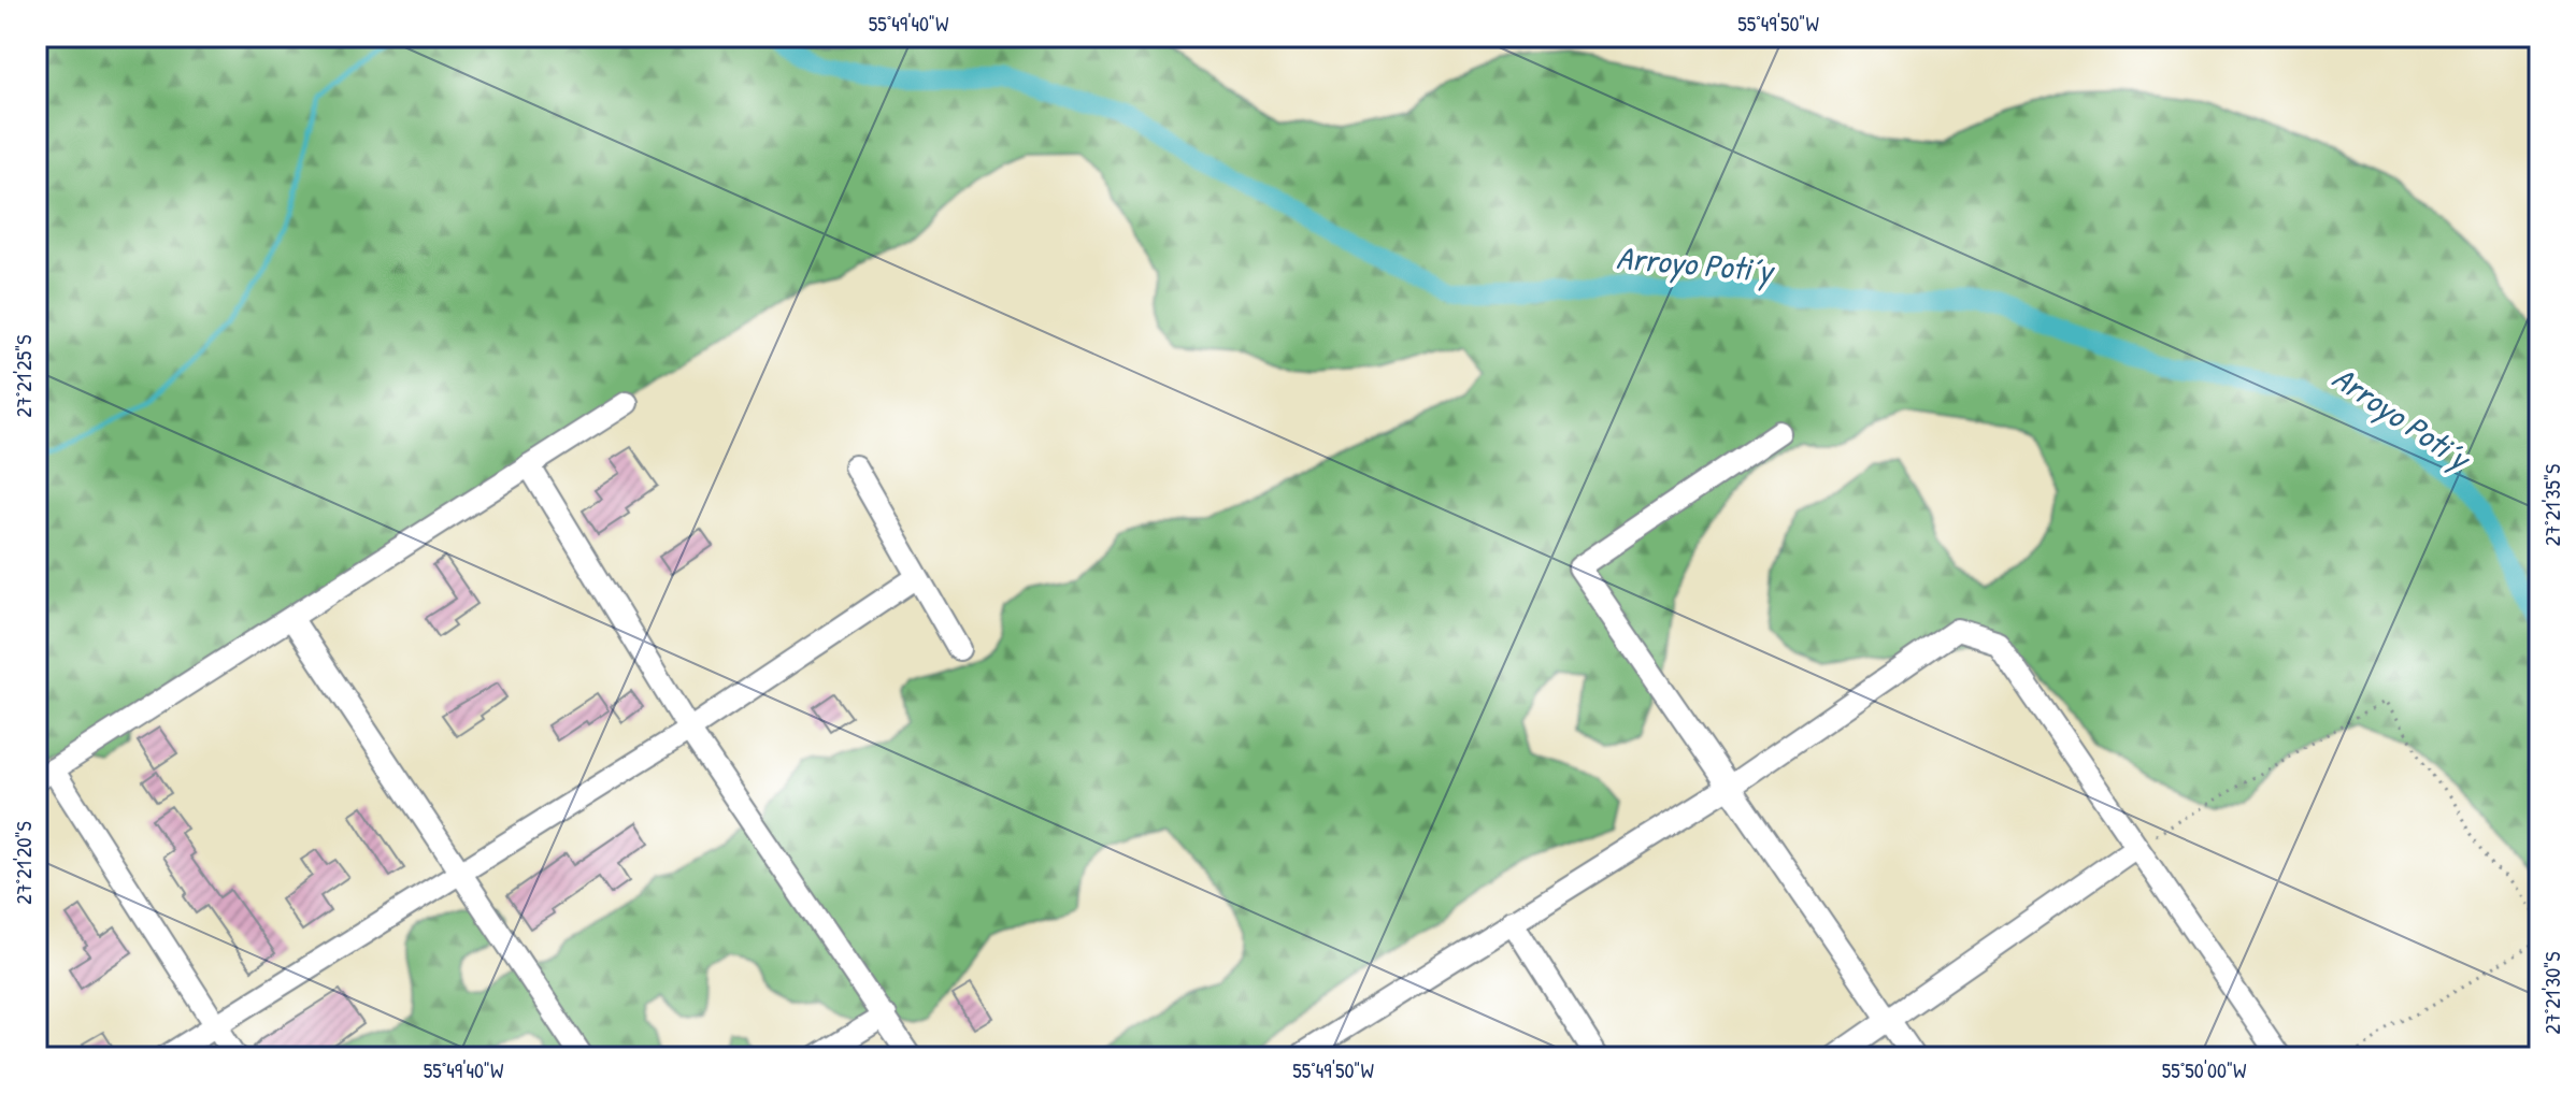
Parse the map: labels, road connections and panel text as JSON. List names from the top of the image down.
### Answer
{
  "water": ["Arroyo Poti´y"],
  "coordinates": [
    "55°49'40\"W",
    "55°49'50\"W",
    "27°21'25\"S",
    "27°21'35\"S",
    "27°21'20\"S",
    "27°21'30\"S",
    "55°50'00\"W"
  ]
}
